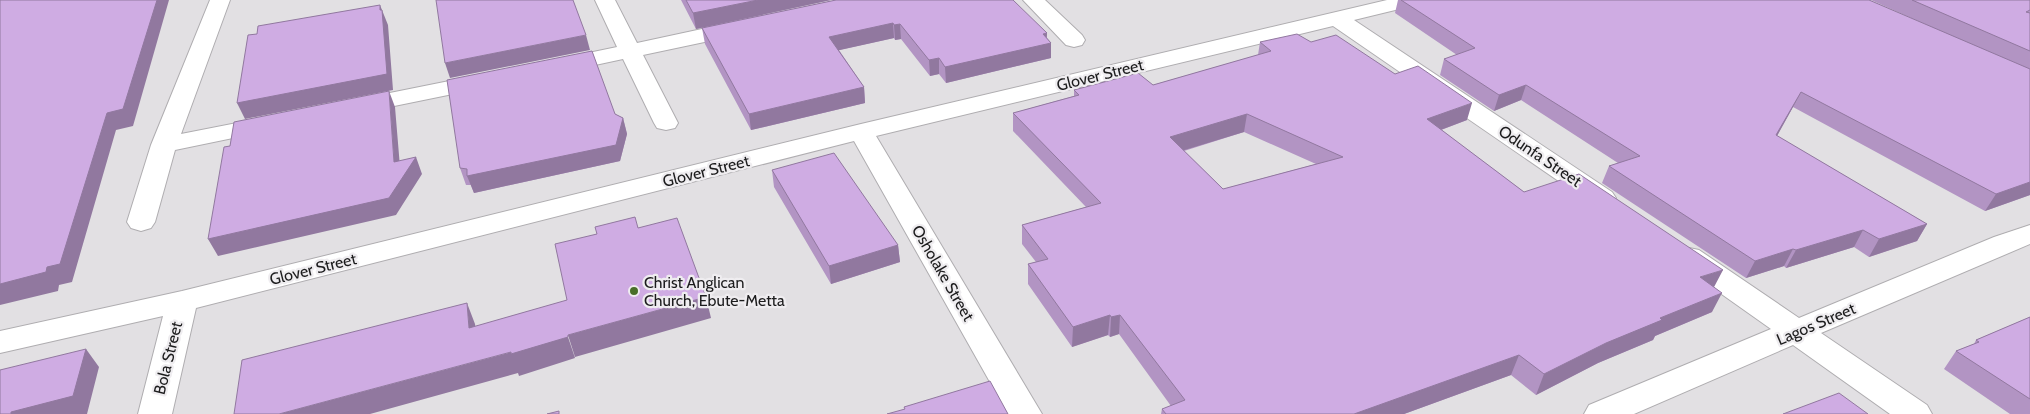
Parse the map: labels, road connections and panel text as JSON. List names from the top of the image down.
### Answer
{
  "streets": {
    "street": [
      "Glover Street",
      "Odunfa Street",
      "Osholake Street",
      "Lagos Street",
      "Bola Street"
    ]
  },
  "crossings": [
    ["Glover Street", "Odunfa Street"],
    ["Glover Street", "Osholake Street"],
    ["Glover Street", "Bola Street"]
  ],
  "places": ["Christ Anglican Church, Ebute-Metta"]
}
